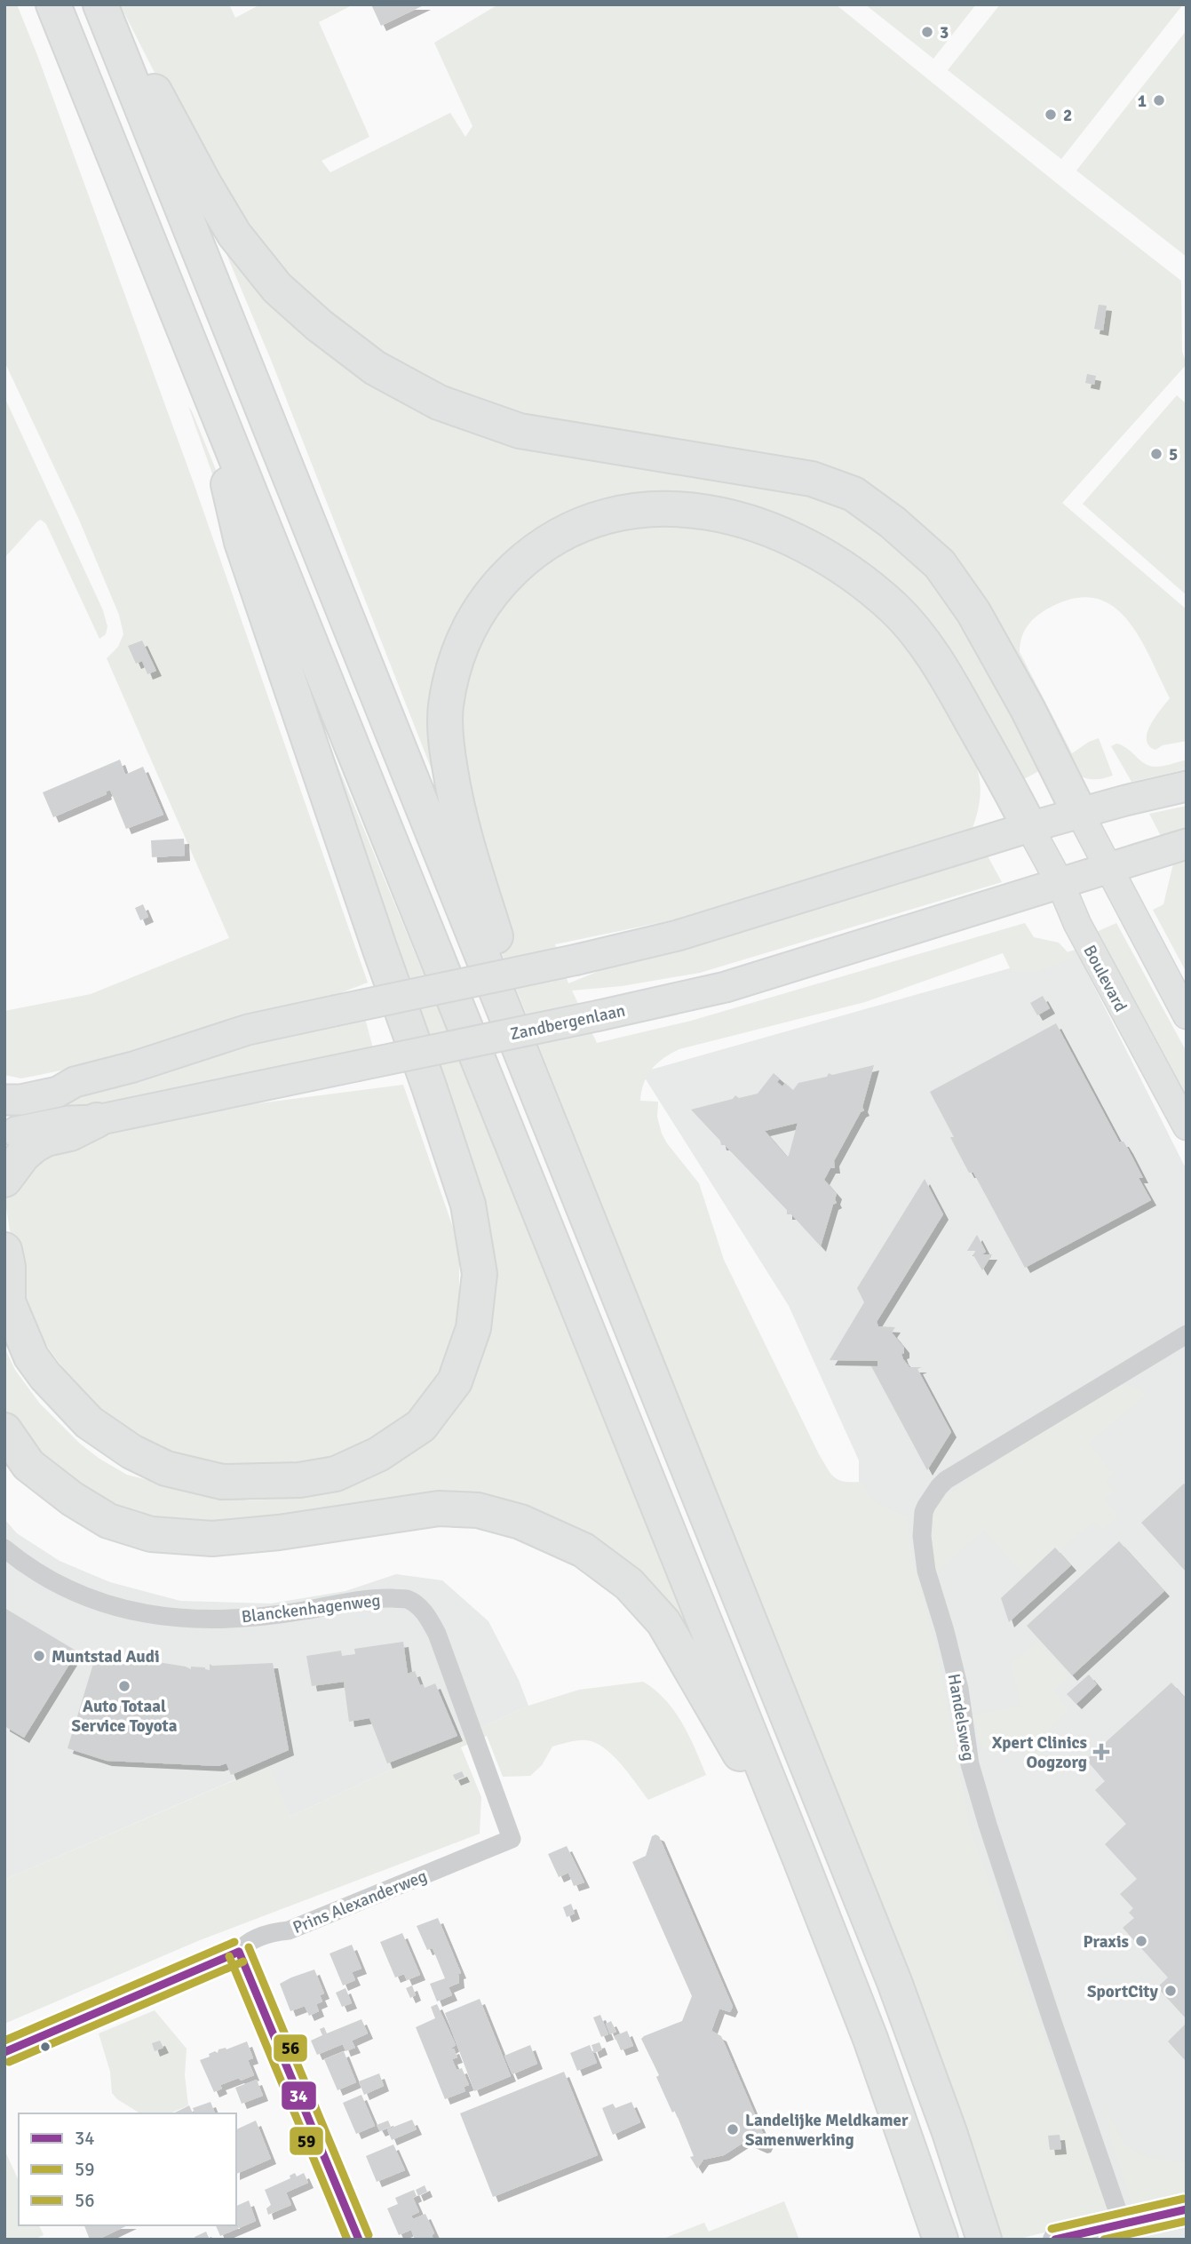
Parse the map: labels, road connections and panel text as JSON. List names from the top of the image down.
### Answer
{
  "streets": {
    "main road": ["Boulevard", "Zandbergenlaan"],
    "street": ["Blanckenhagenweg", "Handelsweg", "Prins Alexanderweg"]
  },
  "crossings": [
    ["Boulevard", "Zandbergenlaan"],
    ["Blanckenhagenweg", "Prins Alexanderweg"]
  ],
  "places": {
    "other": [
      "3",
      "1",
      "2",
      "5",
      "Muntstad Audi",
      "Auto Totaal Service Toyota",
      "Praxis",
      "SportCity",
      "Landelijke Meldkamer Samenwerking"
    ],
    "health": ["Xpert Clinics Oogzorg"]
  },
  "lines": ["transit line 56", "transit line 34", "transit line 59"],
  "legend": ["34", "59", "56"]
}
